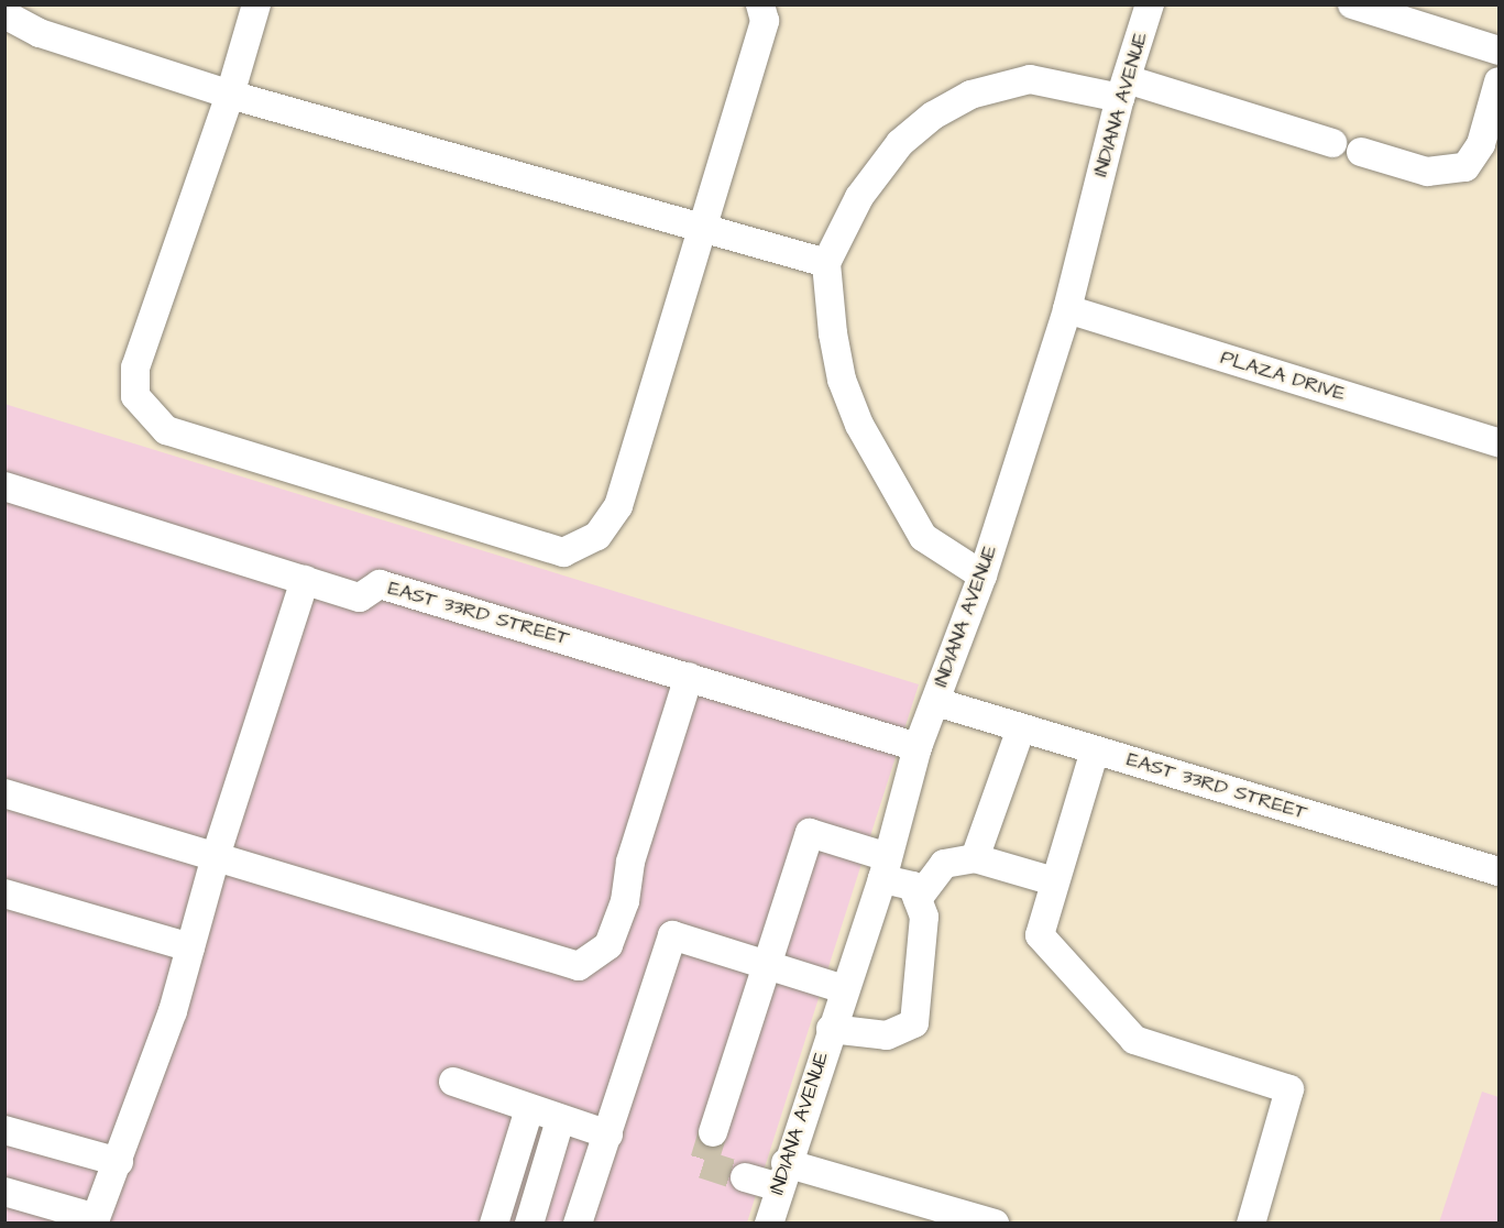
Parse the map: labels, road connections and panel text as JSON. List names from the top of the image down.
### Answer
{
  "streets": {
    "street": ["INDIANA AVENUE", "PLAZA DRIVE", "EAST 33RD STREET"]
  },
  "crossings": [
    ["INDIANA AVENUE", "PLAZA DRIVE"],
    ["INDIANA AVENUE", "EAST 33RD STREET"]
  ]
}
